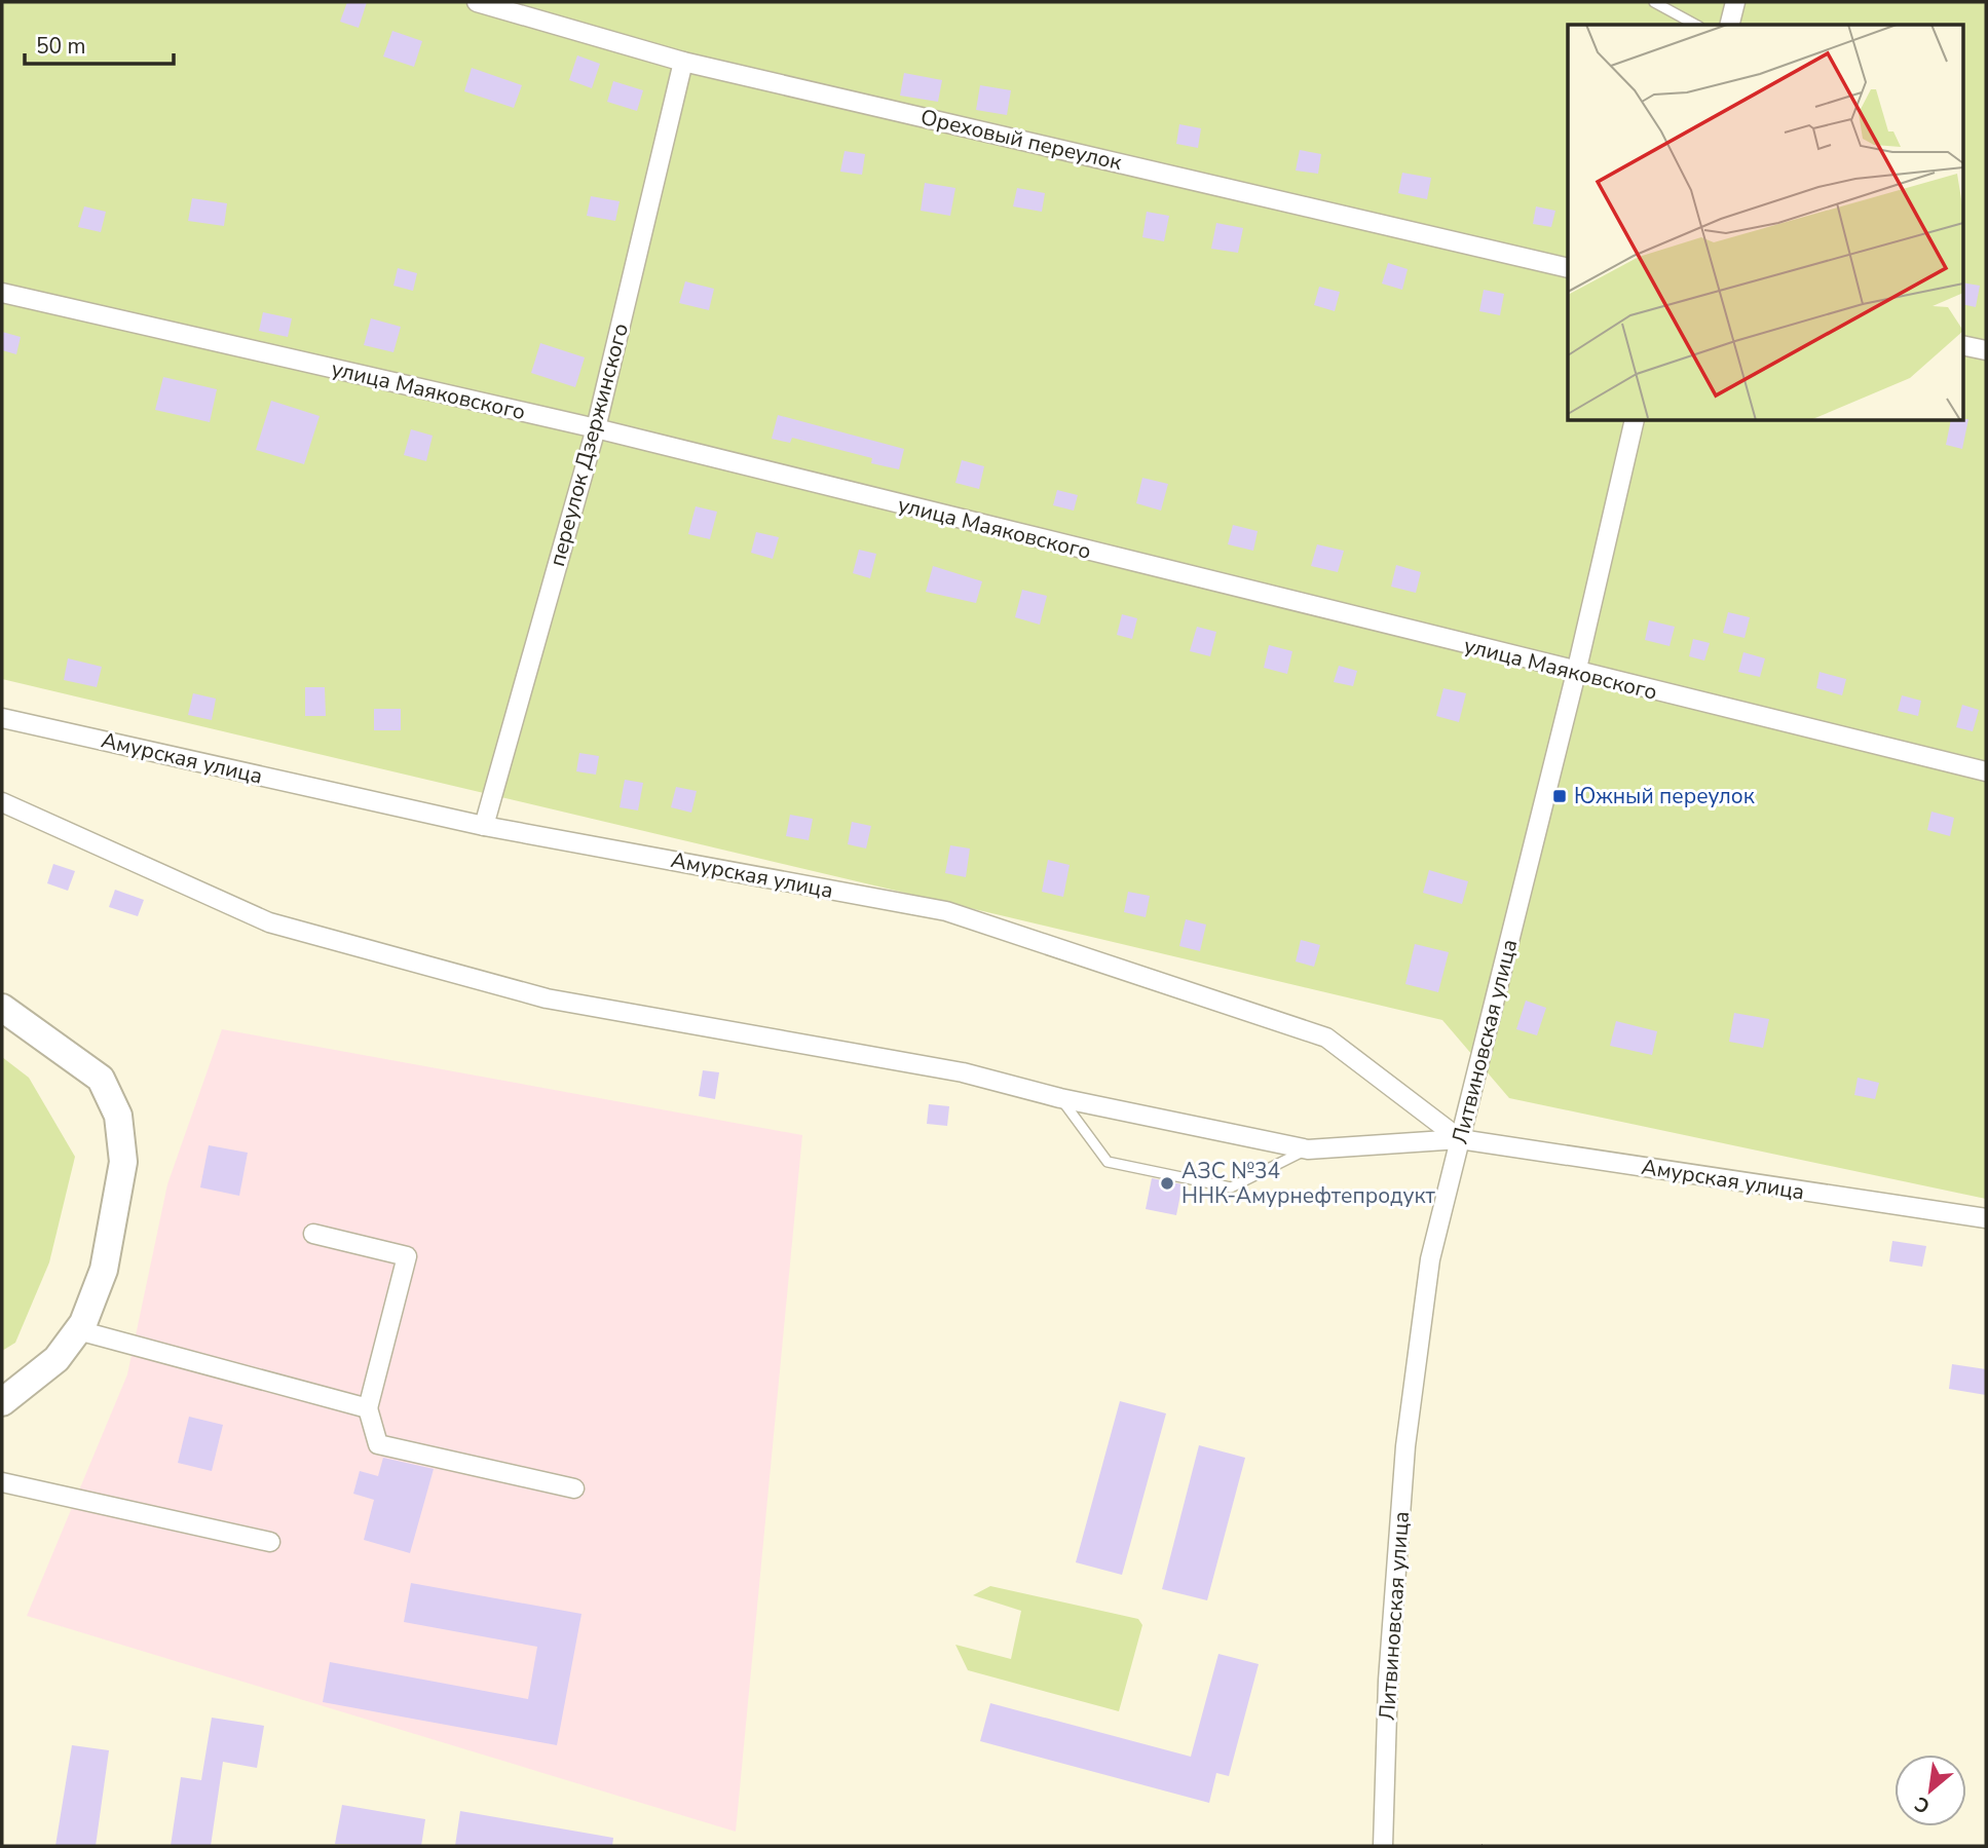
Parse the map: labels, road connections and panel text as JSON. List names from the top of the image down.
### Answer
{
  "streets": {
    "street": [
      "Ореховый переулок",
      "улица Маяковского",
      "переулок Дзержинского",
      "Амурская улица",
      "Литвиновская улица"
    ]
  },
  "crossings": [
    ["Ореховый переулок", "переулок Дзержинского"],
    ["улица Маяковского", "переулок Дзержинского"],
    ["улица Маяковского", "Литвиновская улица"],
    ["переулок Дзержинского", "Амурская улица"],
    ["Амурская улица", "Литвиновская улица"]
  ],
  "places": {
    "transit": ["Южный переулок"],
    "other": ["АЗС №34 ННК-Амурнефтепродукт"]
  },
  "scale_bar": "50 m",
  "north": "bottom left"
}
